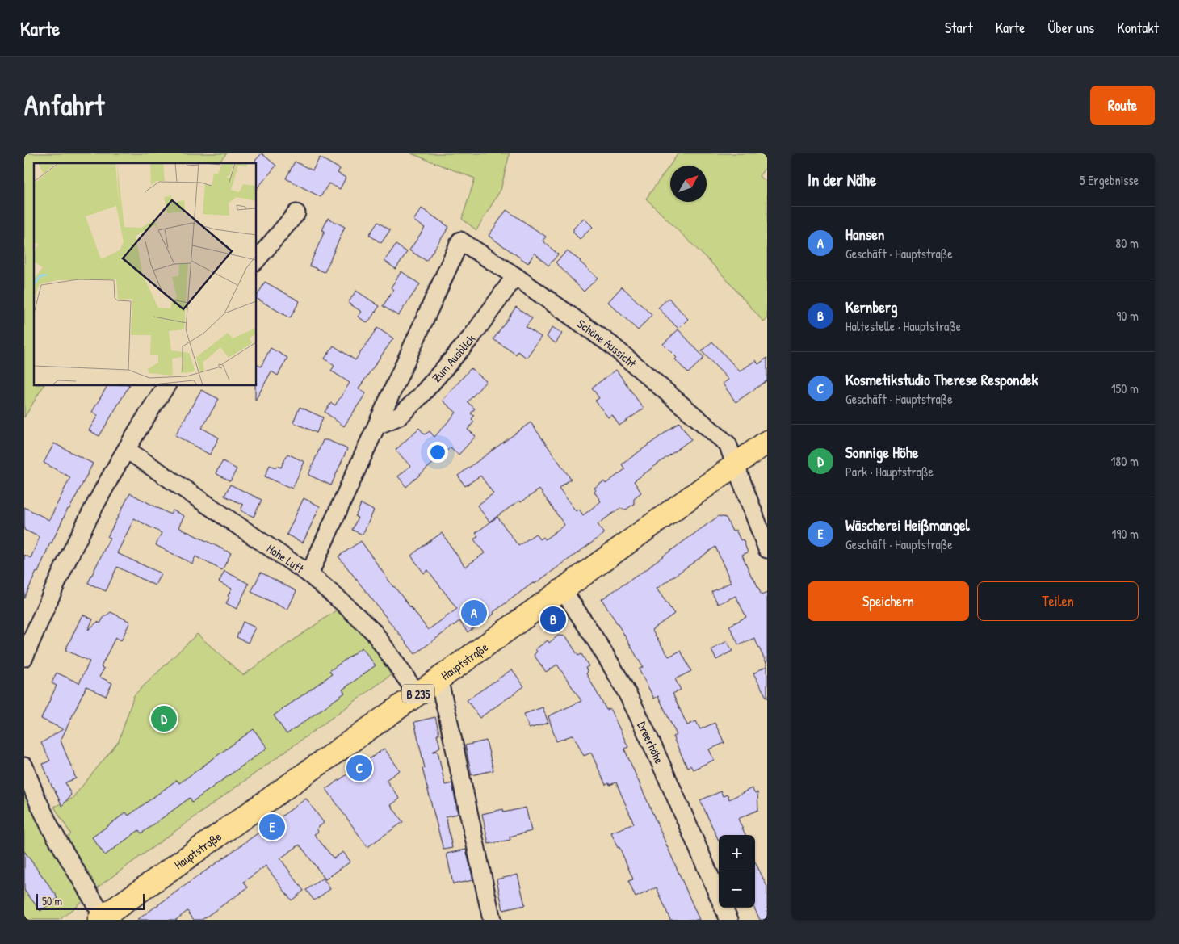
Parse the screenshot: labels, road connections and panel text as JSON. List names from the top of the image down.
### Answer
{
  "streets": {
    "main road": ["Hauptstraße", "B 235"],
    "street": [
      "Schöne Aussicht",
      "Zum Ausblick",
      "Hohe Luft",
      "Dreerhöhe"
    ]
  },
  "crossings": [
    ["Schöne Aussicht", "Zum Ausblick"],
    ["Schöne Aussicht", "Hauptstraße"],
    ["Hohe Luft", "Hauptstraße"],
    ["Hauptstraße", "Dreerhöhe"]
  ],
  "scale_bar": "50 m",
  "north": "top right",
  "page": {
    "header": "Karte",
    "nav": [
      "Start",
      "Karte",
      "Über uns",
      "Kontakt"
    ],
    "buttons": [
      "Route",
      ["Speichern", "Teilen"]
    ],
    "title": "Anfahrt",
    "heading": ["In der Nähe", "5 Ergebnisse"],
    "list": [
      {
        "mark": "A",
        "name": "Hansen",
        "note": "Geschäft · Hauptstraße",
        "value": "80 m"
      },
      {
        "mark": "B",
        "name": "Kernberg",
        "note": "Haltestelle · Hauptstraße",
        "value": "90 m"
      },
      {
        "mark": "C",
        "name": "Kosmetikstudio Therese Respondek",
        "note": "Geschäft · Hauptstraße",
        "value": "150 m"
      },
      {
        "mark": "D",
        "name": "Sonnige Höhe",
        "note": "Park · Hauptstraße",
        "value": "180 m"
      },
      {
        "mark": "E",
        "name": "Wäscherei Heißmangel",
        "note": "Geschäft · Hauptstraße",
        "value": "190 m"
      }
    ],
    "pins": [
      "A",
      "B",
      "D",
      "C",
      "E"
    ],
    "map_buttons": ["+", "−"],
    "scale": "50 m"
  }
}
